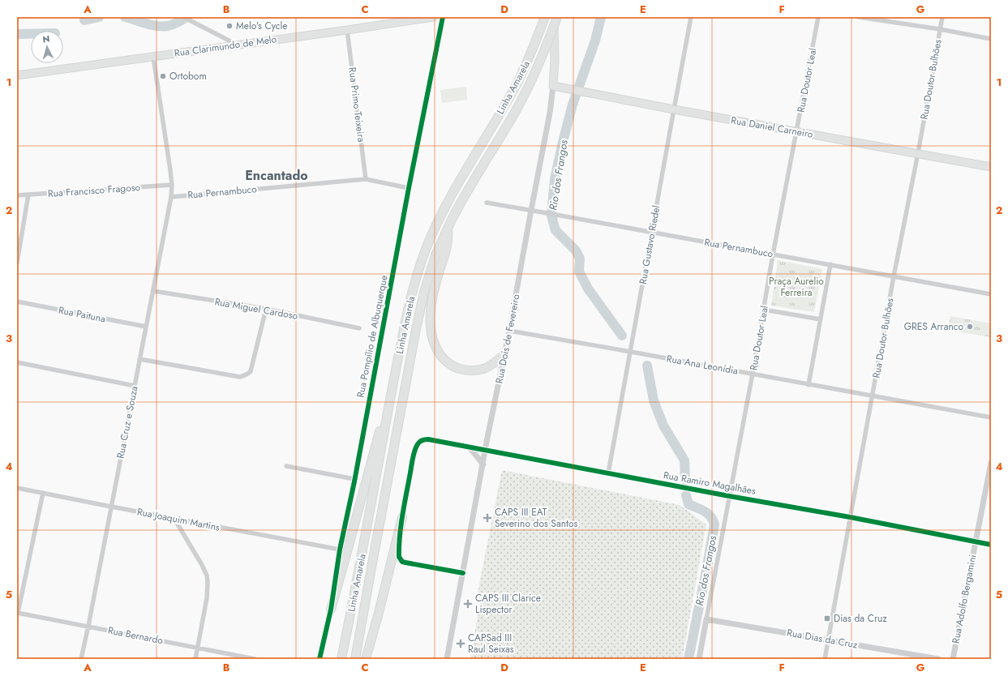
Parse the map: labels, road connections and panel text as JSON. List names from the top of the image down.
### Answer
{
  "streets": {
    "highway": ["Linha Amarela"],
    "main road": ["Rua Clarimundo de Melo", "Rua Daniel Carneiro", "Rua Dois de Fevereiro"],
    "street": [
      "Rua Doutor Bulhões",
      "Rua Doutor Leal",
      "Rua Primo Teixeira",
      "Rua Francisco Fragoso",
      "Rua Pernambuco",
      "Rua Gustavo Riedel",
      "Rua Miguel Cardoso",
      "Rua Paituna",
      "Rua Pompílio de Albuquerque",
      "Rua Ana Leonídia",
      "Rua Cruz e Souza",
      "Rua Ramiro Magalhães",
      "Rua Joaquim Martins",
      "Rua Adolfo Bergamini",
      "Rua Bernardo",
      "Rua Dias da Cruz"
    ]
  },
  "crossings": [
    ["Rua Clarimundo de Melo", "Rua Primo Teixeira"],
    ["Rua Clarimundo de Melo", "Rua Cruz e Souza"],
    ["Rua Doutor Bulhões", "Rua Daniel Carneiro"],
    ["Rua Doutor Bulhões", "Rua Pernambuco"],
    ["Rua Doutor Bulhões", "Rua Ana Leonídia"],
    ["Rua Doutor Bulhões", "Rua Ramiro Magalhães"],
    ["Rua Doutor Bulhões", "Rua Dias da Cruz"],
    ["Rua Doutor Leal", "Rua Daniel Carneiro"],
    ["Rua Doutor Leal", "Rua Pernambuco"],
    ["Rua Doutor Leal", "Rua Ana Leonídia"],
    ["Rua Doutor Leal", "Rua Ramiro Magalhães"],
    ["Rua Doutor Leal", "Rua Dias da Cruz"],
    ["Rua Primo Teixeira", "Rua Pernambuco"],
    ["Rua Daniel Carneiro", "Rua Gustavo Riedel"],
    ["Rua Daniel Carneiro", "Rua Dois de Fevereiro"],
    ["Rua Francisco Fragoso", "Rua Cruz e Souza"],
    ["Rua Pernambuco", "Rua Gustavo Riedel"],
    ["Rua Pernambuco", "Rua Pompílio de Albuquerque"],
    ["Rua Pernambuco", "Rua Dois de Fevereiro"],
    ["Rua Pernambuco", "Rua Cruz e Souza"],
    ["Rua Gustavo Riedel", "Rua Ana Leonídia"],
    ["Rua Gustavo Riedel", "Rua Ramiro Magalhães"],
    ["Rua Miguel Cardoso", "Rua Cruz e Souza"],
    ["Rua Paituna", "Rua Cruz e Souza"],
    ["Rua Pompílio de Albuquerque", "Rua Joaquim Martins"],
    ["Rua Dois de Fevereiro", "Rua Ana Leonídia"],
    ["Rua Dois de Fevereiro", "Rua Ramiro Magalhães"],
    ["Rua Cruz e Souza", "Rua Joaquim Martins"],
    ["Rua Cruz e Souza", "Rua Bernardo"],
    ["Rua Ramiro Magalhães", "Rua Adolfo Bergamini"]
  ],
  "districts": ["Encantado"],
  "water": ["Rio dos Frangos"],
  "parks": ["Praça Aurelio Ferreira"],
  "places": {
    "other": ["Melo's Cycle", "Ortobom", "GRES Arranco"],
    "health": ["CAPS III EAT Severino dos Santos", "CAPS III Clarice Lispector", "CAPSad III Raul Seixas"],
    "transit": ["Dias da Cruz"]
  },
  "north": "top",
  "grid": {
    "columns": [
      "A",
      "B",
      "C",
      "D",
      "E",
      "F",
      "G"
    ],
    "rows": [
      "1",
      "2",
      "3",
      "4",
      "5"
    ]
  }
}
